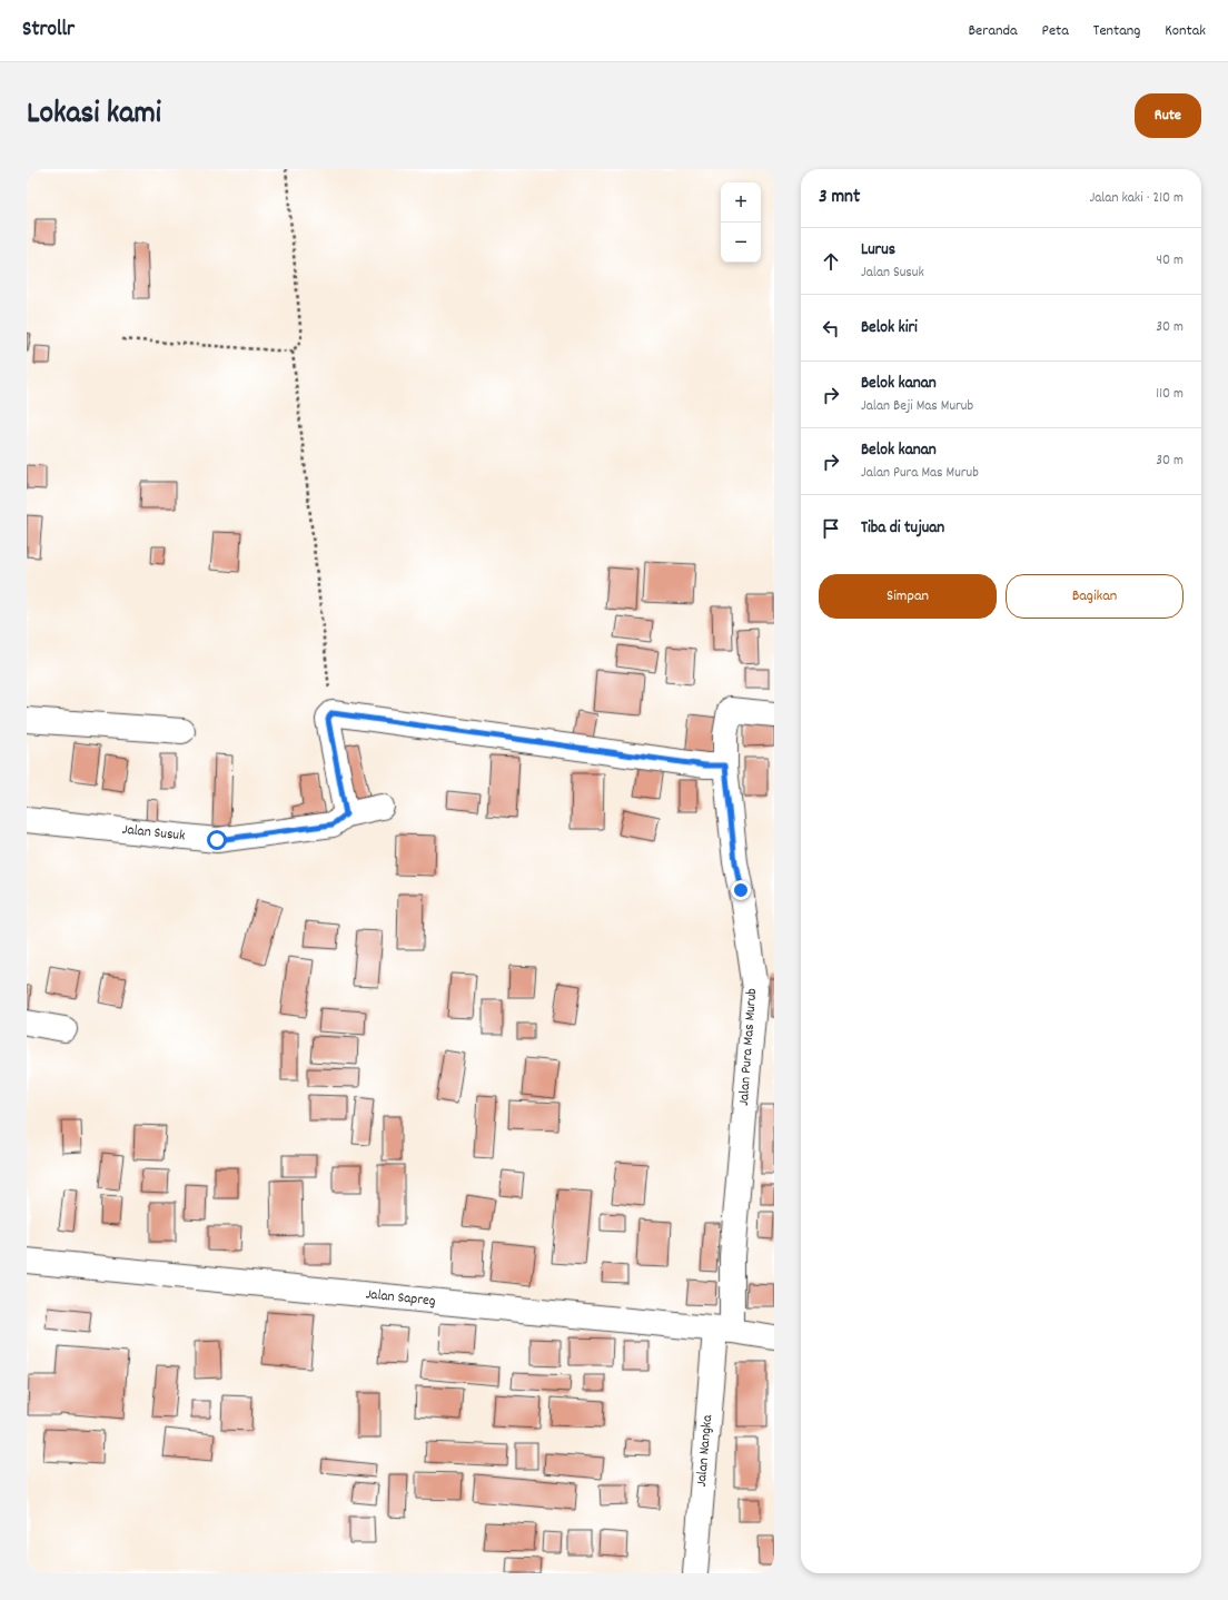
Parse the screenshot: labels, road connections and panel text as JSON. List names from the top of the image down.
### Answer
{
  "streets": {
    "street": [
      "Jalan Susuk",
      "Jalan Pura Mas Murub",
      "Jalan Sapreg",
      "Jalan Nangka"
    ]
  },
  "crossings": [
    ["Jalan Pura Mas Murub", "Jalan Sapreg"],
    ["Jalan Pura Mas Murub", "Jalan Nangka"],
    ["Jalan Sapreg", "Jalan Nangka"]
  ],
  "page": {
    "header": "Strollr",
    "nav": [
      "Beranda",
      "Peta",
      "Tentang",
      "Kontak"
    ],
    "title": "Lokasi kami",
    "buttons": [
      "Rute",
      ["Simpan", "Bagikan"]
    ],
    "heading": ["3 mnt", "Jalan kaki · 210 m"],
    "map_buttons": ["+", "−"],
    "list": [
      ["Lurus", "Jalan Susuk", "40 m"],
      ["Belok kiri", "30 m"],
      ["Belok kanan", "Jalan Beji Mas Murub", "110 m"],
      ["Belok kanan", "Jalan Pura Mas Murub", "30 m"],
      "Tiba di tujuan"
    ]
  }
}
